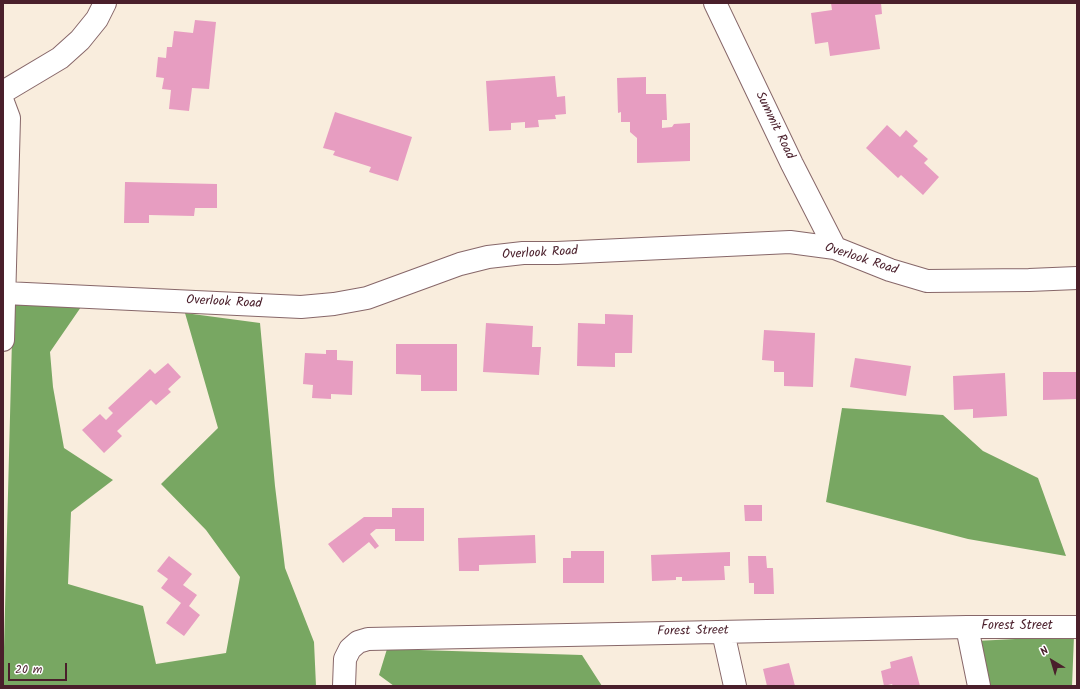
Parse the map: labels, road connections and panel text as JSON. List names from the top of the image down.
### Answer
{
  "streets": {
    "street": ["Summit Road", "Overlook Road", "Forest Street"]
  },
  "crossings": [
    ["Summit Road", "Overlook Road"]
  ],
  "scale_bar": "20 m",
  "north": "top left"
}
